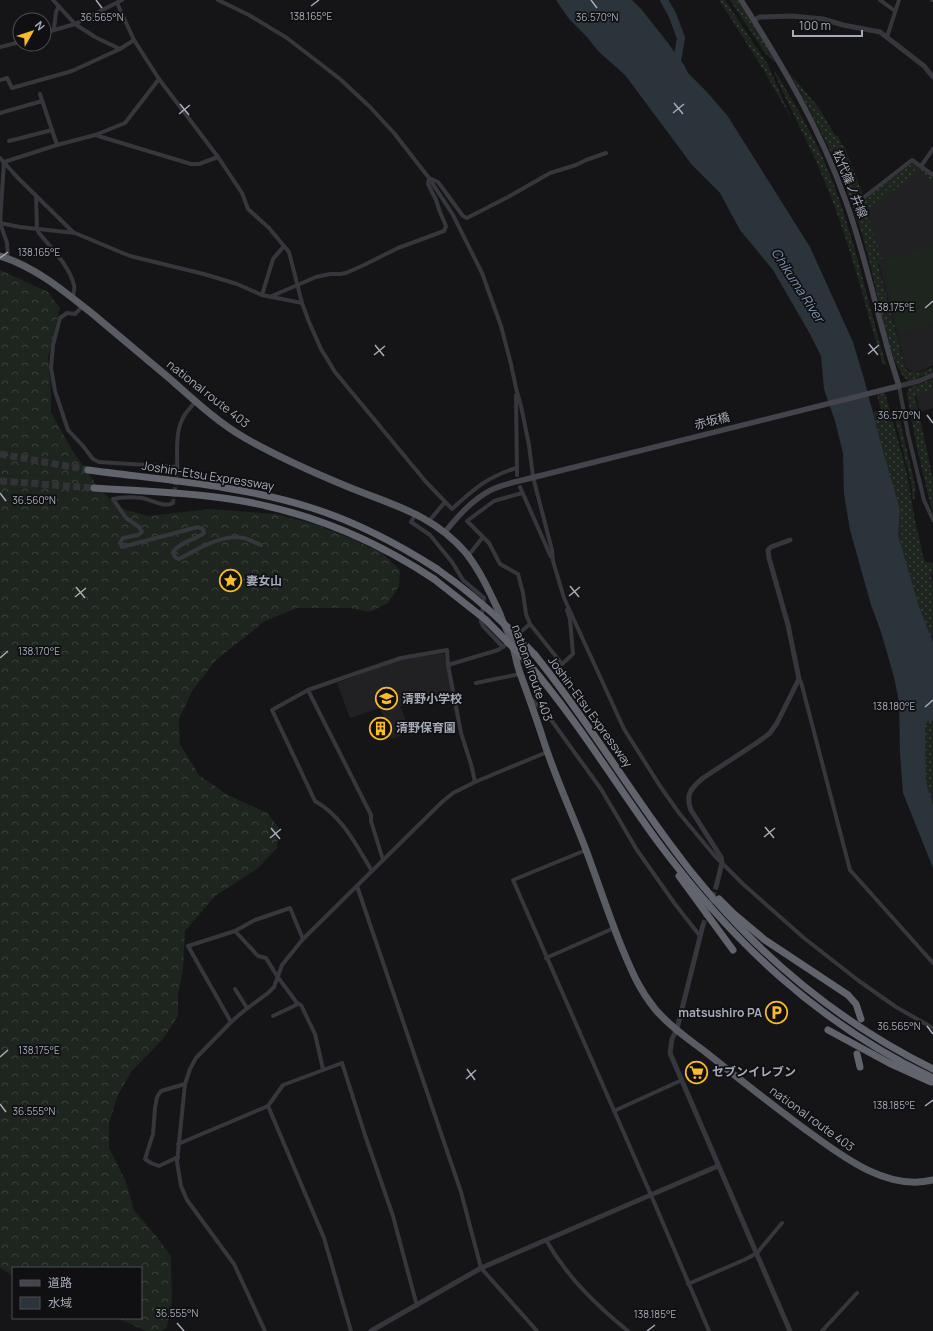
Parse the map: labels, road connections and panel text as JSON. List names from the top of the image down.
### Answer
{
  "streets": {
    "highway": ["national route 403", "Joshin-Etsu Expressway"],
    "main road": ["松代篠ノ井線", "赤坂橋"]
  },
  "crossings": [
    ["松代篠ノ井線", "赤坂橋"]
  ],
  "water": ["Chikuma River"],
  "places": {
    "place": ["妻女山"],
    "school or university": ["清野小学校"],
    "building": ["清野保育園"],
    "parking": ["matsushiro PA"],
    "supermarket": ["セブンイレブン"]
  },
  "legend": ["道路", "水域"],
  "scale_bar": "100 m",
  "north": "top right",
  "coordinates": [
    "138.165°E",
    "36.565°N",
    "36.570°N",
    "138.175°E",
    "36.560°N",
    "138.170°E",
    "138.180°E",
    "138.185°E",
    "36.555°N"
  ]
}
